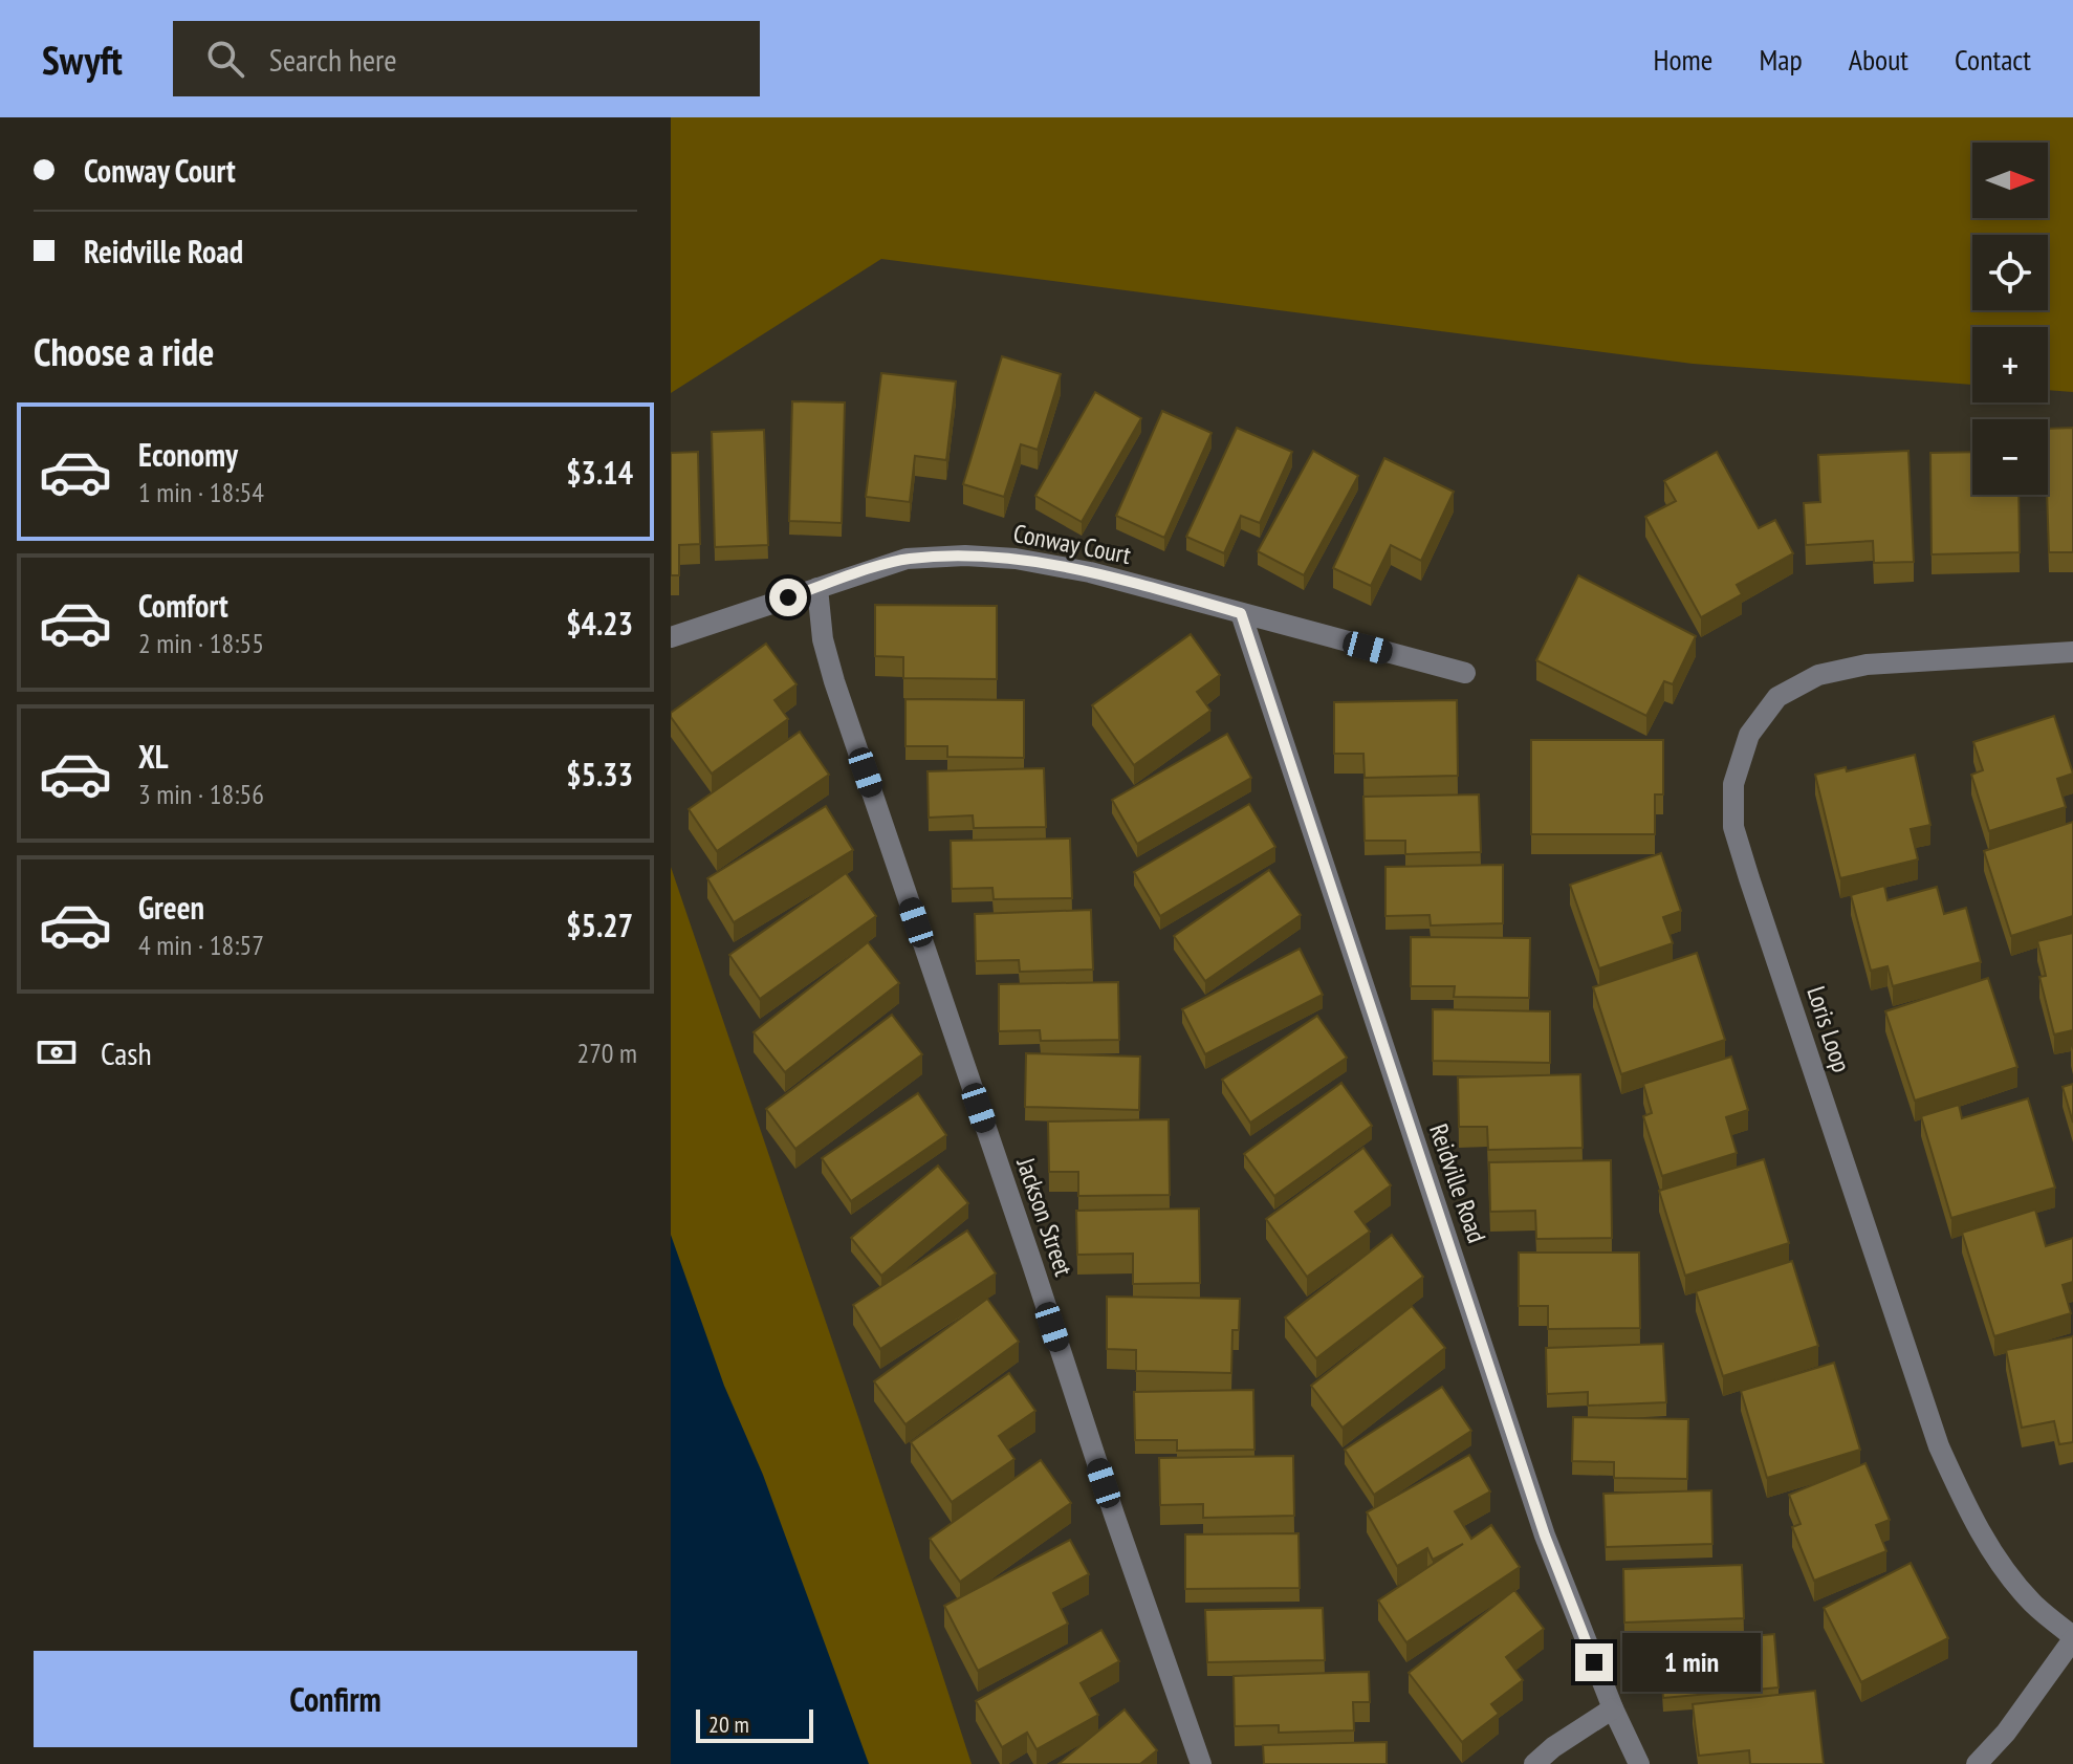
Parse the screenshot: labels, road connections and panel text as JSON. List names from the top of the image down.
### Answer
{
  "streets": {
    "street": [
      "Conway Court",
      "Loris Loop",
      "Reidville Road",
      "Jackson Street"
    ]
  },
  "crossings": [
    ["Conway Court", "Reidville Road"],
    ["Conway Court", "Jackson Street"]
  ],
  "scale_bar": "20 m",
  "north": "right",
  "page": {
    "header": "Swyft",
    "search": "Search here",
    "nav": [
      "Home",
      "Map",
      "About",
      "Contact"
    ],
    "banner": ["Conway Court", "Reidville Road"],
    "map_buttons": ["+", "−"],
    "heading": "Choose a ride",
    "list": [
      {
        "name": "Economy",
        "note": "1 min · 18:54",
        "value": "$3.14"
      },
      {
        "name": "Comfort",
        "note": "2 min · 18:55",
        "value": "$4.23"
      },
      {
        "name": "XL",
        "note": "3 min · 18:56",
        "value": "$5.33"
      },
      {
        "name": "Green",
        "note": "4 min · 18:57",
        "value": "$5.27"
      }
    ],
    "pay": ["Cash", "270 m"],
    "bubble": "1 min",
    "buttons": "Confirm",
    "scale": "20 m"
  }
}
